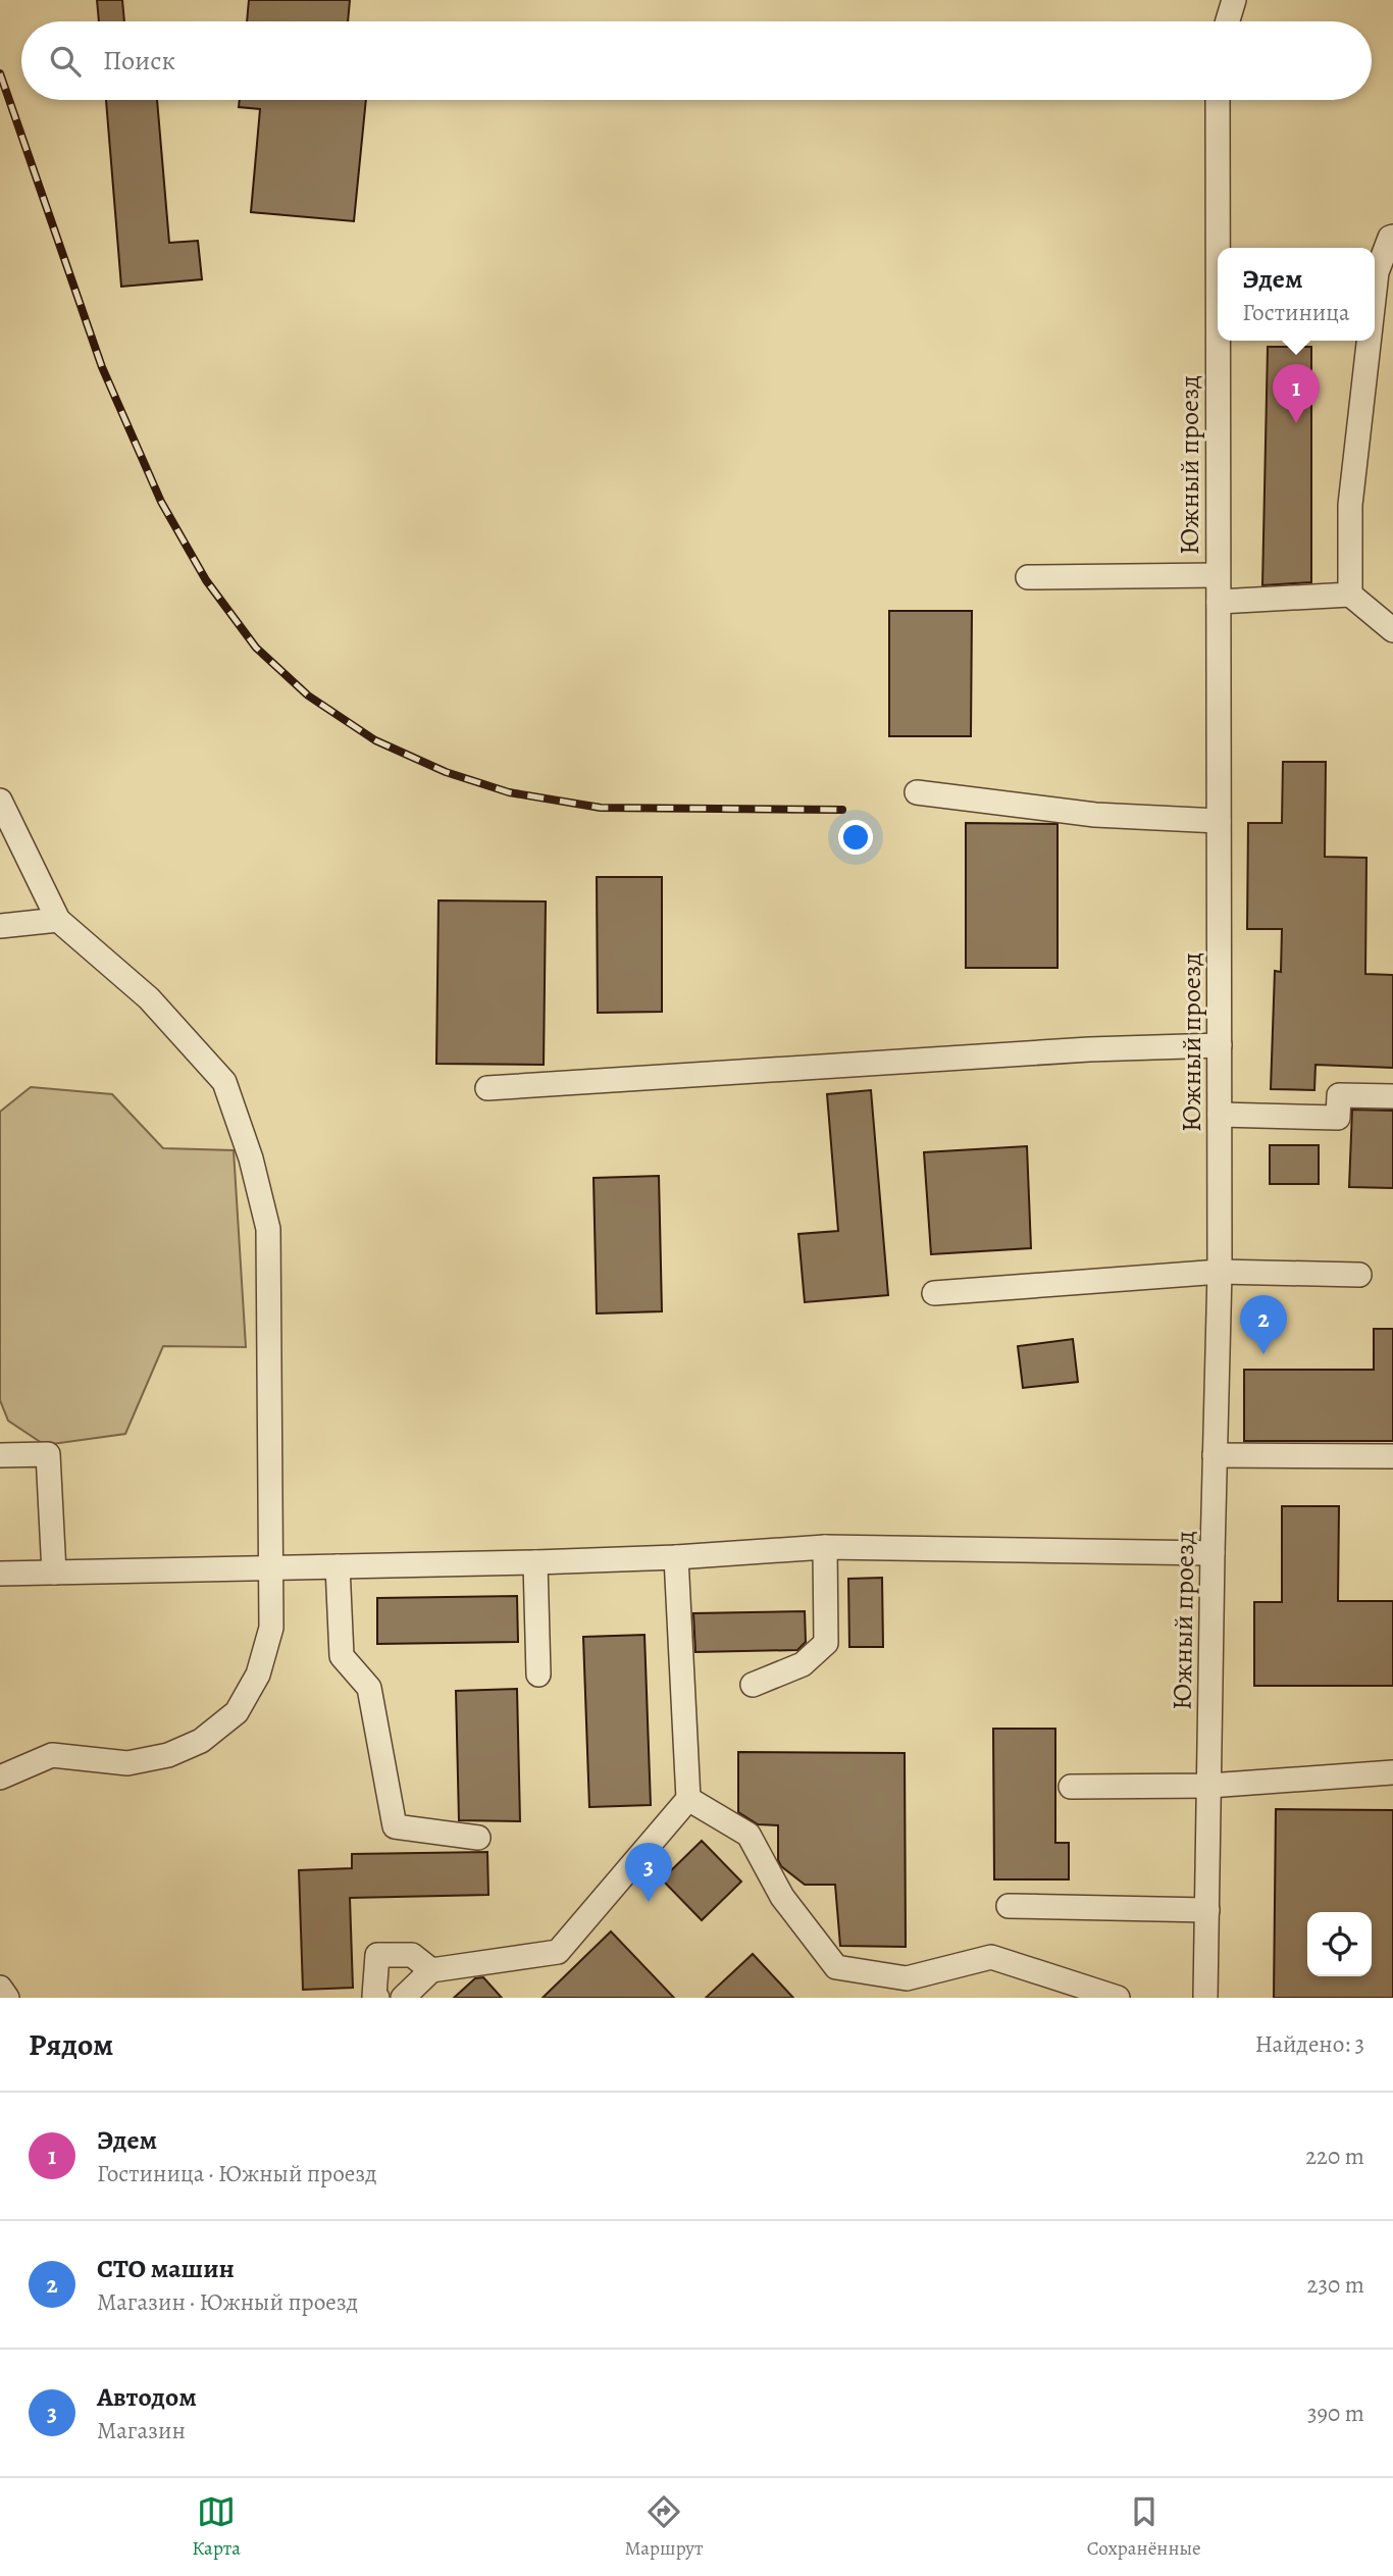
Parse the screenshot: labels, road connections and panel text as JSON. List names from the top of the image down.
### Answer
{
  "streets": {
    "street": ["Южный проезд"]
  },
  "page": {
    "search": "Поиск",
    "popup": ["Эдем", "Гостиница"],
    "pins": ["1", "2", "3"],
    "heading": ["Рядом", "Найдено: 3"],
    "list": [
      {
        "mark": "1",
        "name": "Эдем",
        "note": "Гостиница · Южный проезд",
        "value": "220 m"
      },
      {
        "mark": "2",
        "name": "СТО машин",
        "note": "Магазин · Южный проезд",
        "value": "230 m"
      },
      {
        "mark": "3",
        "name": "Автодом",
        "note": "Магазин",
        "value": "390 m"
      }
    ],
    "nav": ["Карта", "Маршрут", "Сохранённые"]
  }
}
